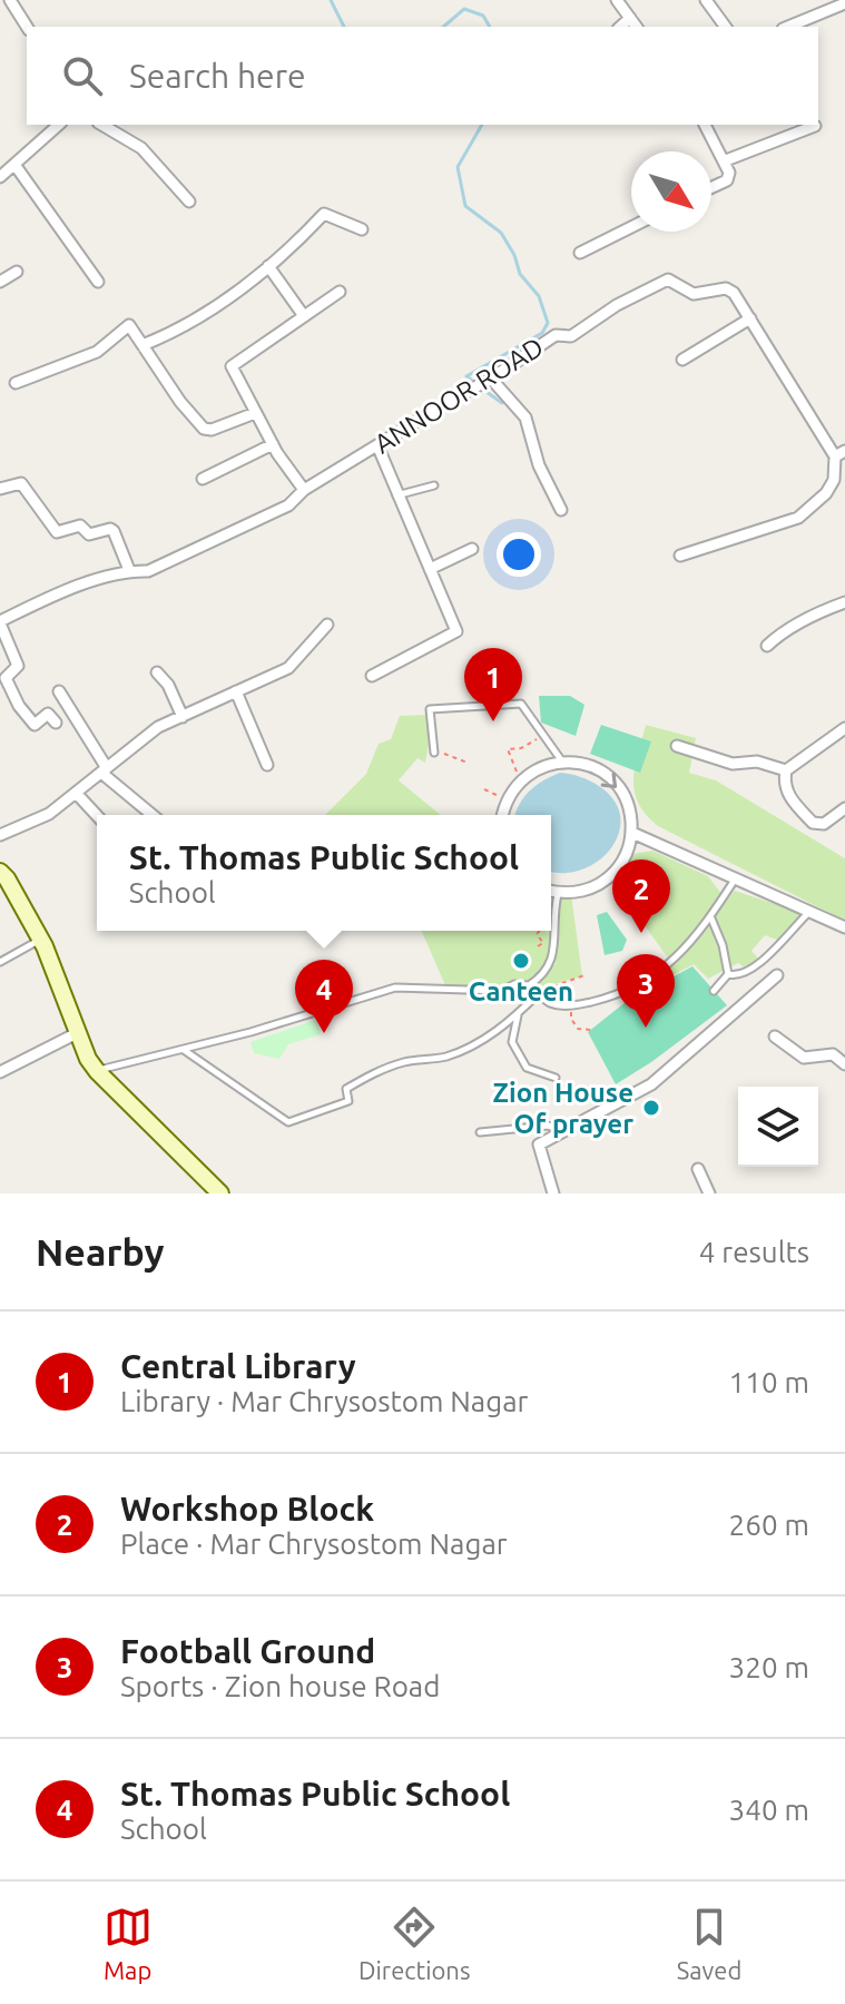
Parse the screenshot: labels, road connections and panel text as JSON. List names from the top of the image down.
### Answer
{
  "streets": {
    "street": ["ANNOOR ROAD"]
  },
  "places": ["Canteen", "Zion House Of prayer"],
  "north": "bottom right",
  "page": {
    "search": "Search here",
    "pins": [
      "1",
      "2",
      "3",
      "4"
    ],
    "popup": ["St. Thomas Public School", "School"],
    "heading": ["Nearby", "4 results"],
    "list": [
      {
        "mark": "1",
        "name": "Central Library",
        "note": "Library · Mar Chrysostom Nagar",
        "value": "110 m"
      },
      {
        "mark": "2",
        "name": "Workshop Block",
        "note": "Place · Mar Chrysostom Nagar",
        "value": "260 m"
      },
      {
        "mark": "3",
        "name": "Football Ground",
        "note": "Sports · Zion house Road",
        "value": "320 m"
      },
      {
        "mark": "4",
        "name": "St. Thomas Public School",
        "note": "School",
        "value": "340 m"
      }
    ],
    "nav": ["Map", "Directions", "Saved"]
  }
}
